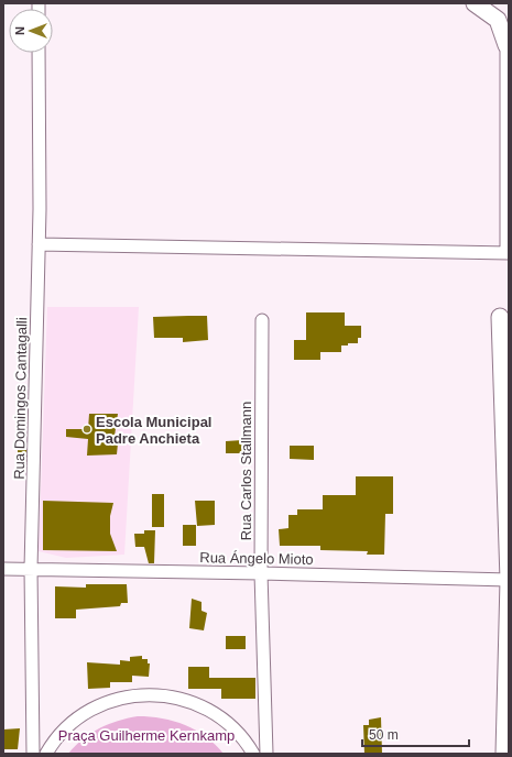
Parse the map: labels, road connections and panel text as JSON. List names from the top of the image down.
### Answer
{
  "streets": {
    "street": ["Rua Domingos Cantagalli", "Rua Carlos Stallmann", "Rua Ángelo Mioto"]
  },
  "crossings": [
    ["Rua Domingos Cantagalli", "Rua Ángelo Mioto"],
    ["Rua Carlos Stallmann", "Rua Ángelo Mioto"]
  ],
  "parks": ["Praça Guilherme Kernkamp"],
  "places": ["Escola Municipal Padre Anchieta"],
  "scale_bar": "50 m",
  "north": "left"
}
